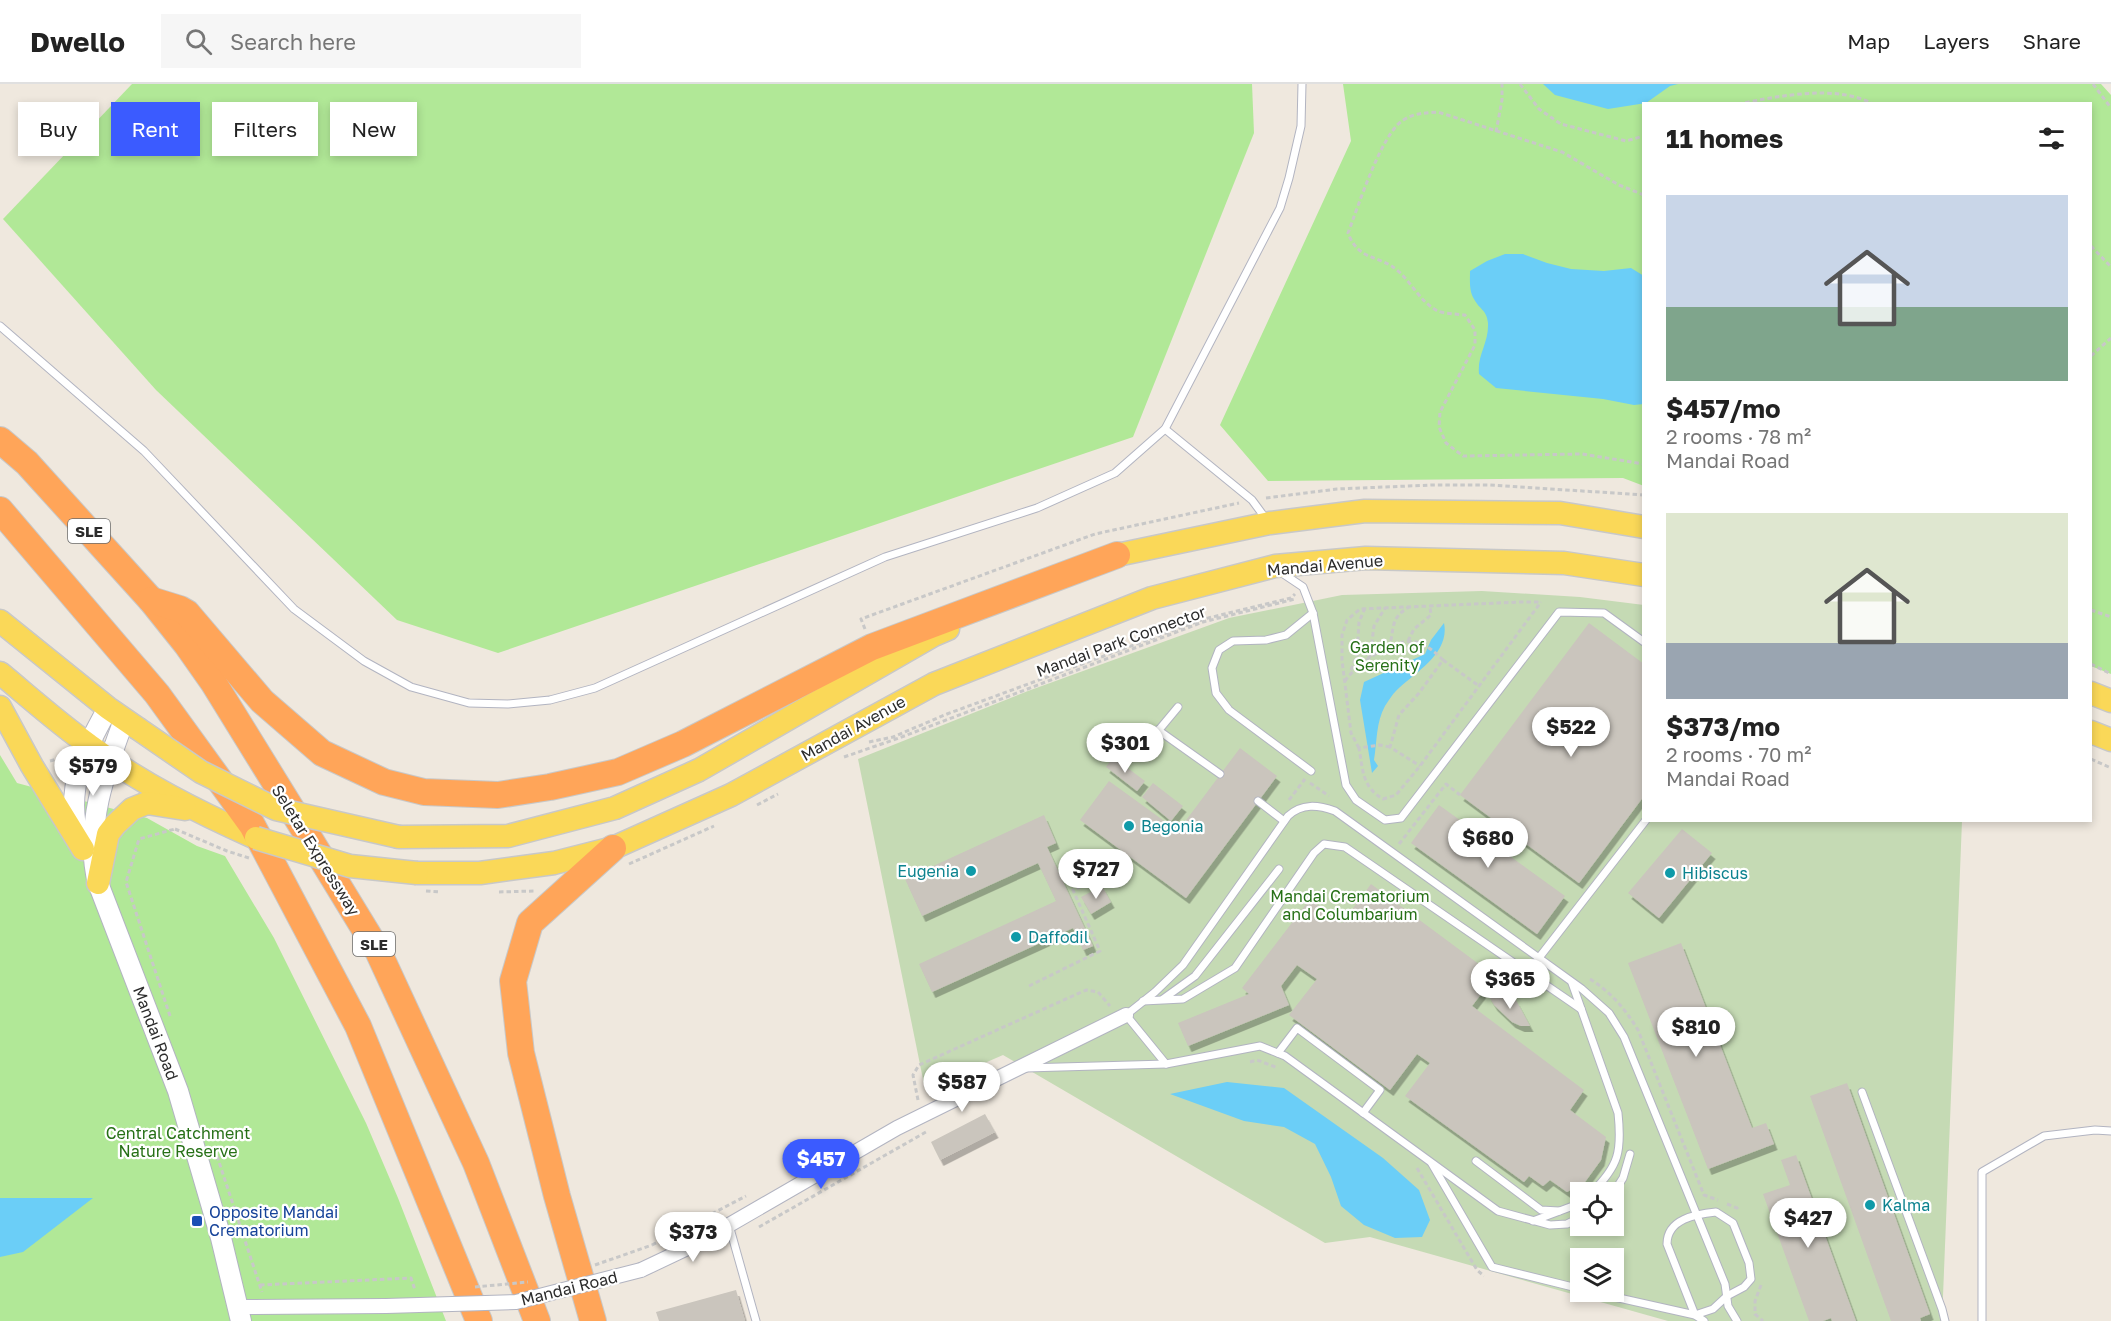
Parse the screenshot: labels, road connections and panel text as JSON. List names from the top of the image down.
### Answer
{
  "streets": {
    "highway": ["SLE", "Seletar Expressway"],
    "main road": ["Mandai Avenue", "Mandai Road"],
    "path": ["Mandai Park Connector"]
  },
  "crossings": [
    ["Mandai Avenue", "Mandai Road"]
  ],
  "parks": ["Garden of Serenity", "Mandai Crematorium and Columbarium", "Central Catchment Nature Reserve"],
  "places": {
    "other": [
      "Begonia",
      "Eugenia",
      "Hibiscus",
      "Daffodil",
      "Kalma"
    ],
    "transit": ["Opposite Mandai Crematorium"]
  },
  "page": {
    "header": "Dwello",
    "search": "Search here",
    "nav": ["Map", "Layers", "Share"],
    "chip": [
      "Buy",
      "Rent",
      "Filters",
      "New"
    ],
    "heading": "11 homes",
    "list": [
      {
        "name": "$457/mo",
        "note": "2 rooms · 78 m² · Mandai Road"
      },
      {
        "name": "$373/mo",
        "note": "2 rooms · 70 m² · Mandai Road"
      }
    ],
    "price": [
      "$522",
      "$301",
      "$579",
      "$680",
      "$727",
      "$365",
      "$810",
      "$587",
      "$457",
      "$427",
      "$373"
    ]
  }
}
